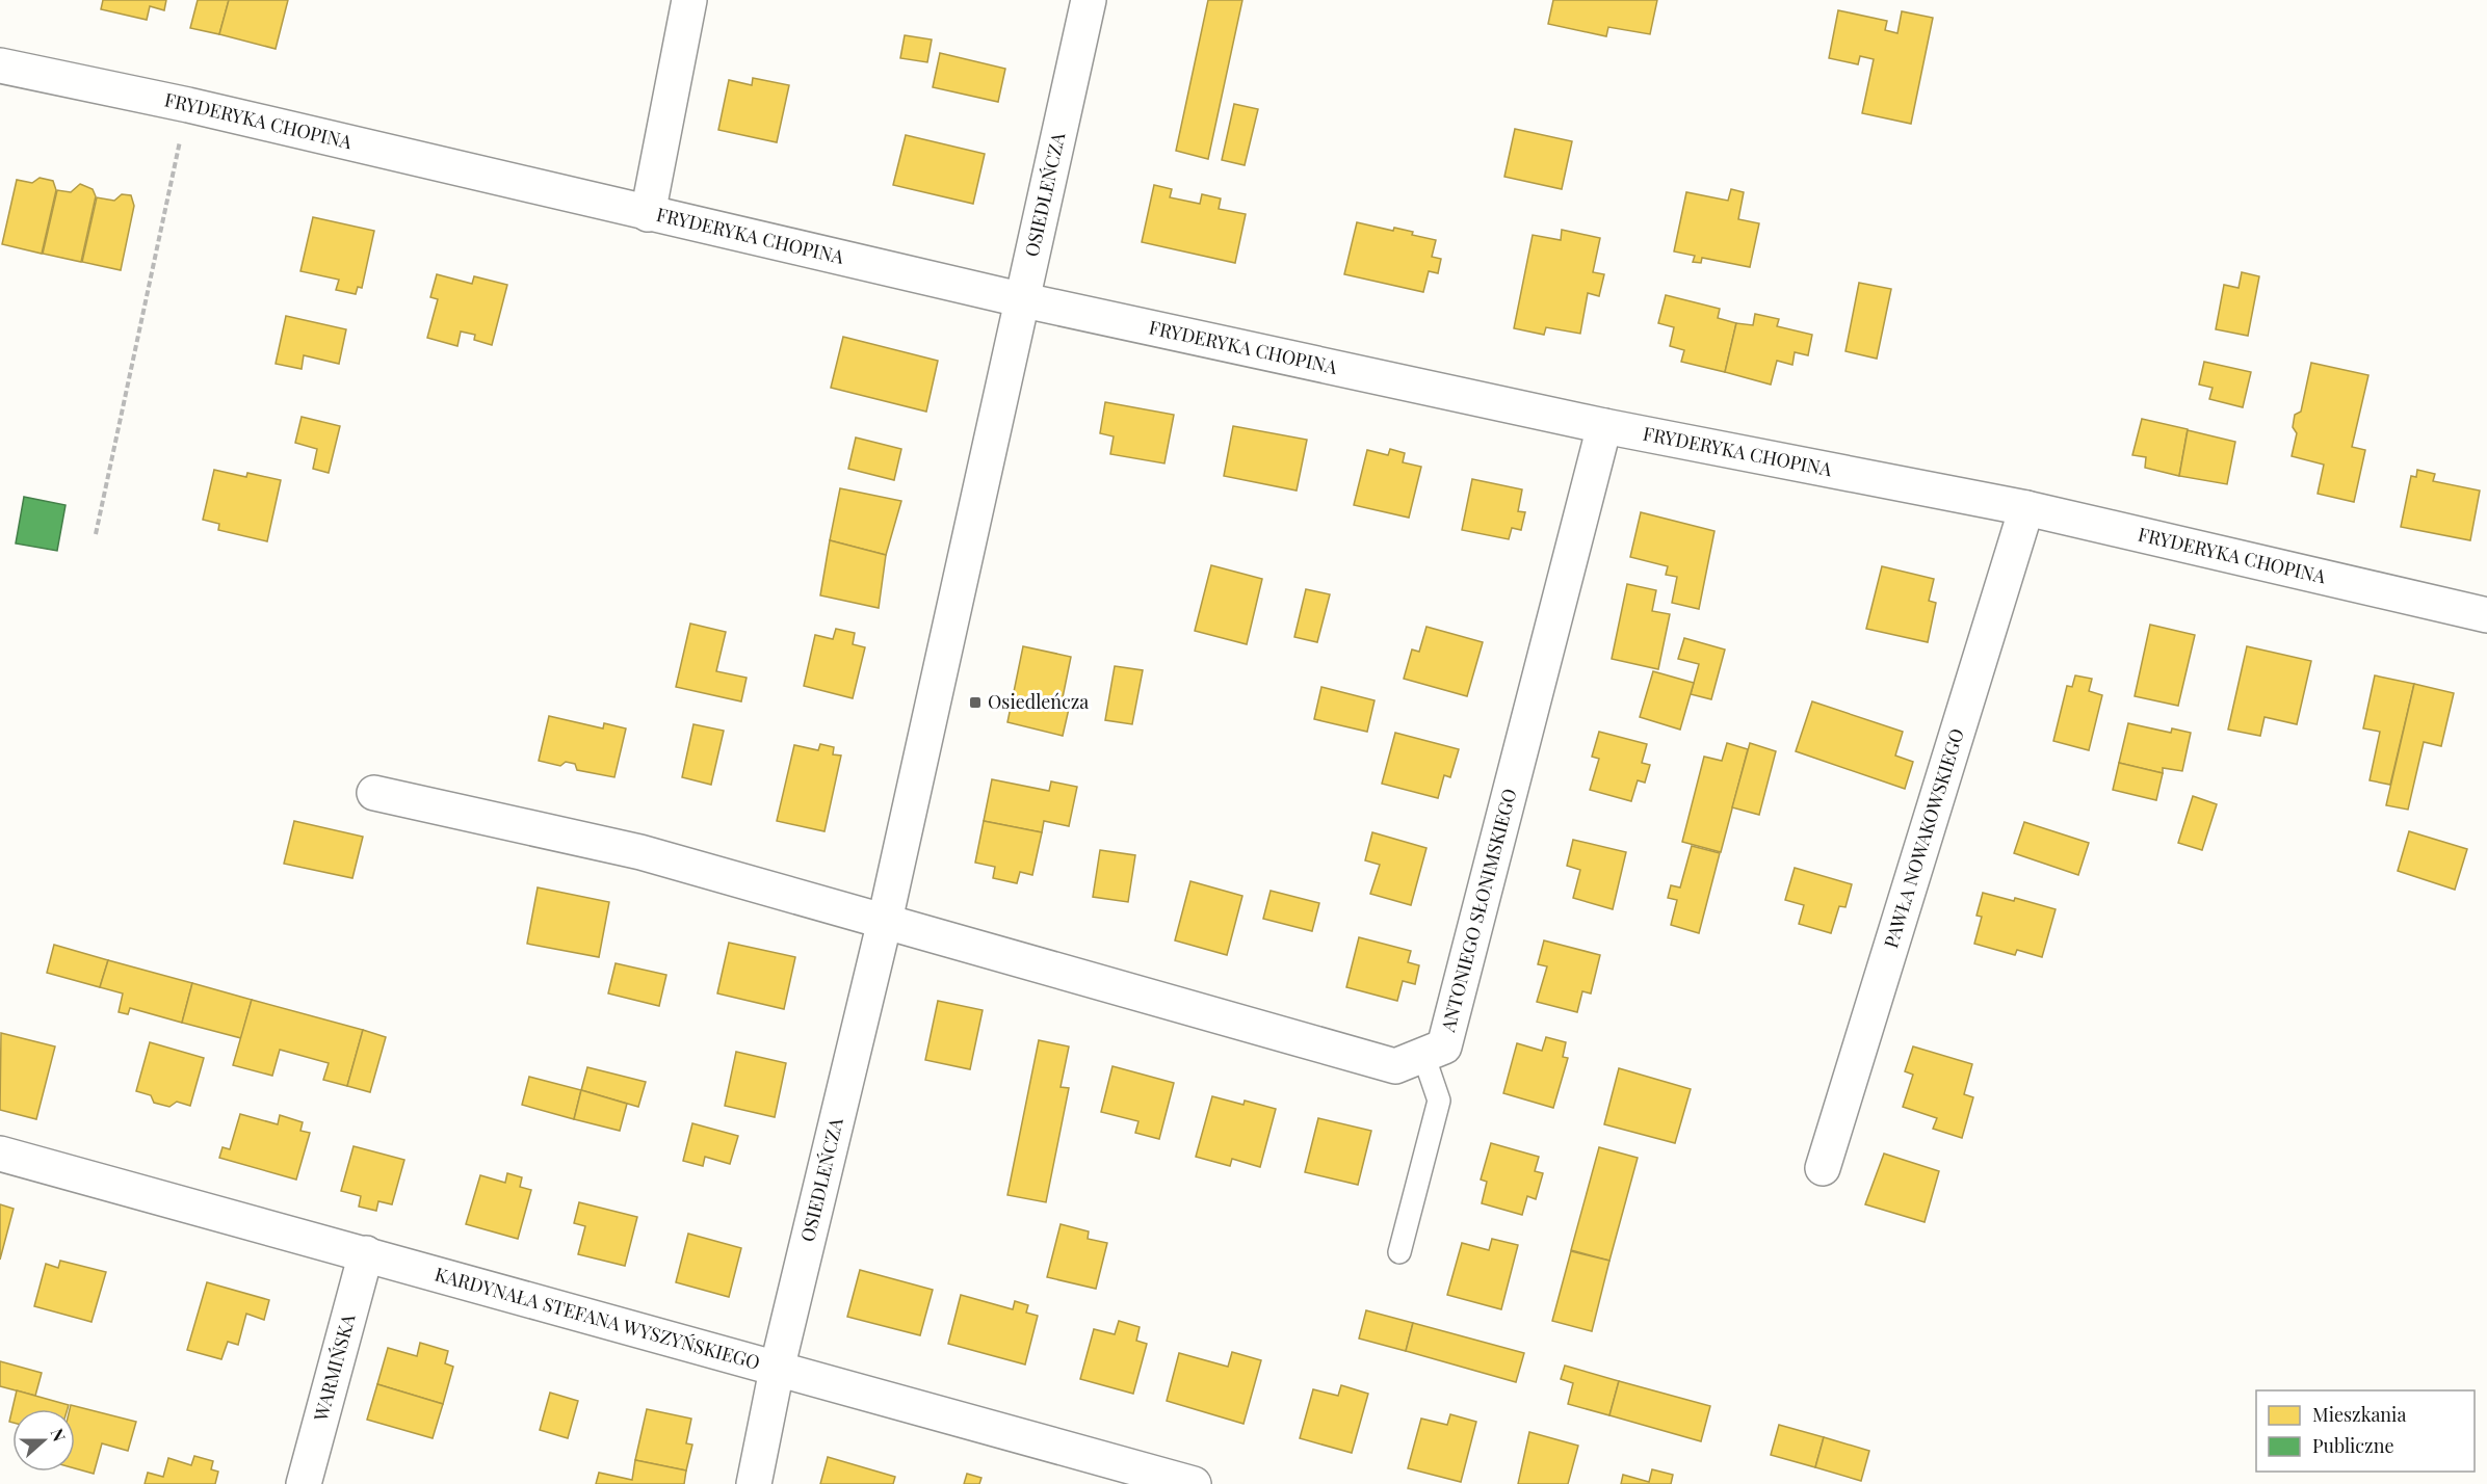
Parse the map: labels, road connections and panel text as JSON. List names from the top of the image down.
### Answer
{
  "streets": {
    "street": [
      "FRYDERYKA CHOPINA",
      "OSIEDLEŃCZA",
      "PAWŁA NOWAKOWSKIEGO",
      "ANTONIEGO SŁONIMSKIEGO",
      "KARDYNAŁA STEFANA WYSZYŃSKIEGO",
      "WARMIŃSKA"
    ]
  },
  "crossings": [
    ["FRYDERYKA CHOPINA", "OSIEDLEŃCZA"],
    ["FRYDERYKA CHOPINA", "PAWŁA NOWAKOWSKIEGO"],
    ["FRYDERYKA CHOPINA", "ANTONIEGO SŁONIMSKIEGO"],
    ["OSIEDLEŃCZA", "ANTONIEGO SŁONIMSKIEGO"],
    ["OSIEDLEŃCZA", "KARDYNAŁA STEFANA WYSZYŃSKIEGO"],
    ["KARDYNAŁA STEFANA WYSZYŃSKIEGO", "WARMIŃSKA"]
  ],
  "places": {
    "transit": ["Osiedleńcza"]
  },
  "legend": ["Mieszkania", "Publiczne"],
  "north": "right"
}
